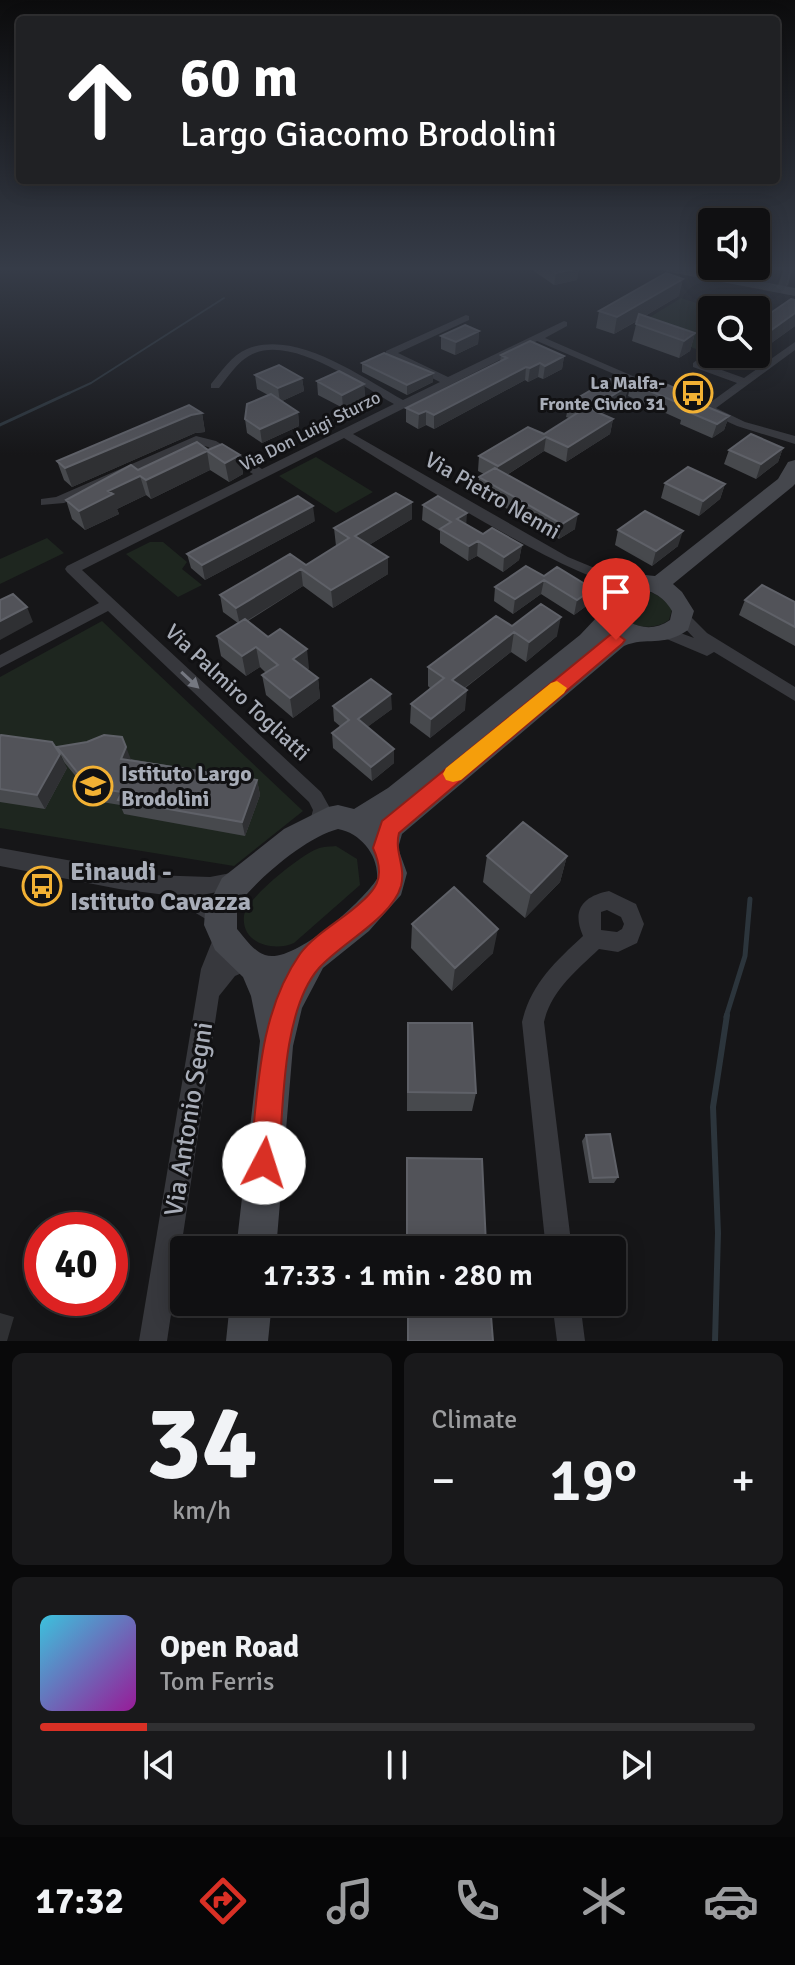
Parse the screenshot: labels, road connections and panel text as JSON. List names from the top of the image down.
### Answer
{
  "streets": {
    "street": [
      "Via Don Luigi Sturzo",
      "Via Pietro Nenni",
      "Via Palmiro Togliatti",
      "Via Antonio Segni"
    ]
  },
  "crossings": [
    ["Via Don Luigi Sturzo", "Via Pietro Nenni"],
    ["Via Don Luigi Sturzo", "Via Palmiro Togliatti"],
    ["Via Palmiro Togliatti", "Via Antonio Segni"]
  ],
  "one_way": ["Via Palmiro Togliatti"],
  "places": {
    "bus stop": ["La Malfa- Fronte Civico 31", "Einaudi - Istituto Cavazza"],
    "school or university": ["Istituto Largo Brodolini"]
  },
  "page": {
    "turn": ["60 m", "Largo Giacomo Brodolini"],
    "limit": "40",
    "trip": "17:33 · 1 min · 280 m",
    "tile": [
      ["34", "km/h"],
      "Climate"
    ],
    "heat": ["−", "19°", "+"],
    "song": ["Open Road", "Tom Ferris"],
    "tabs": "17:32"
  }
}
